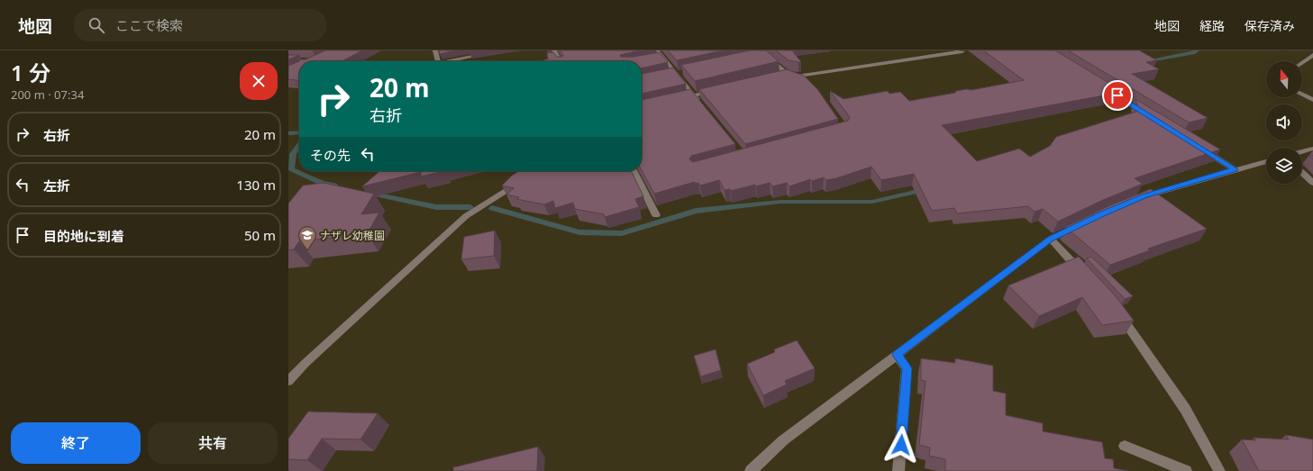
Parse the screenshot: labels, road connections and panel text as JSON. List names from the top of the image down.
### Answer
{
  "places": {
    "school or university": ["ナザレ幼稚園"]
  },
  "north": "top",
  "page": {
    "header": "地図",
    "search": "ここで検索",
    "nav": ["地図", "経路", "保存済み"],
    "heading": ["1 分", "200 m · 07:34"],
    "turn": ["20 m", "右折"],
    "list": [
      {
        "name": "右折",
        "value": "20 m"
      },
      {
        "name": "左折",
        "value": "130 m"
      },
      {
        "name": "目的地に到着",
        "value": "50 m"
      }
    ],
    "then": "その先",
    "buttons": ["終了", "共有"]
  }
}
